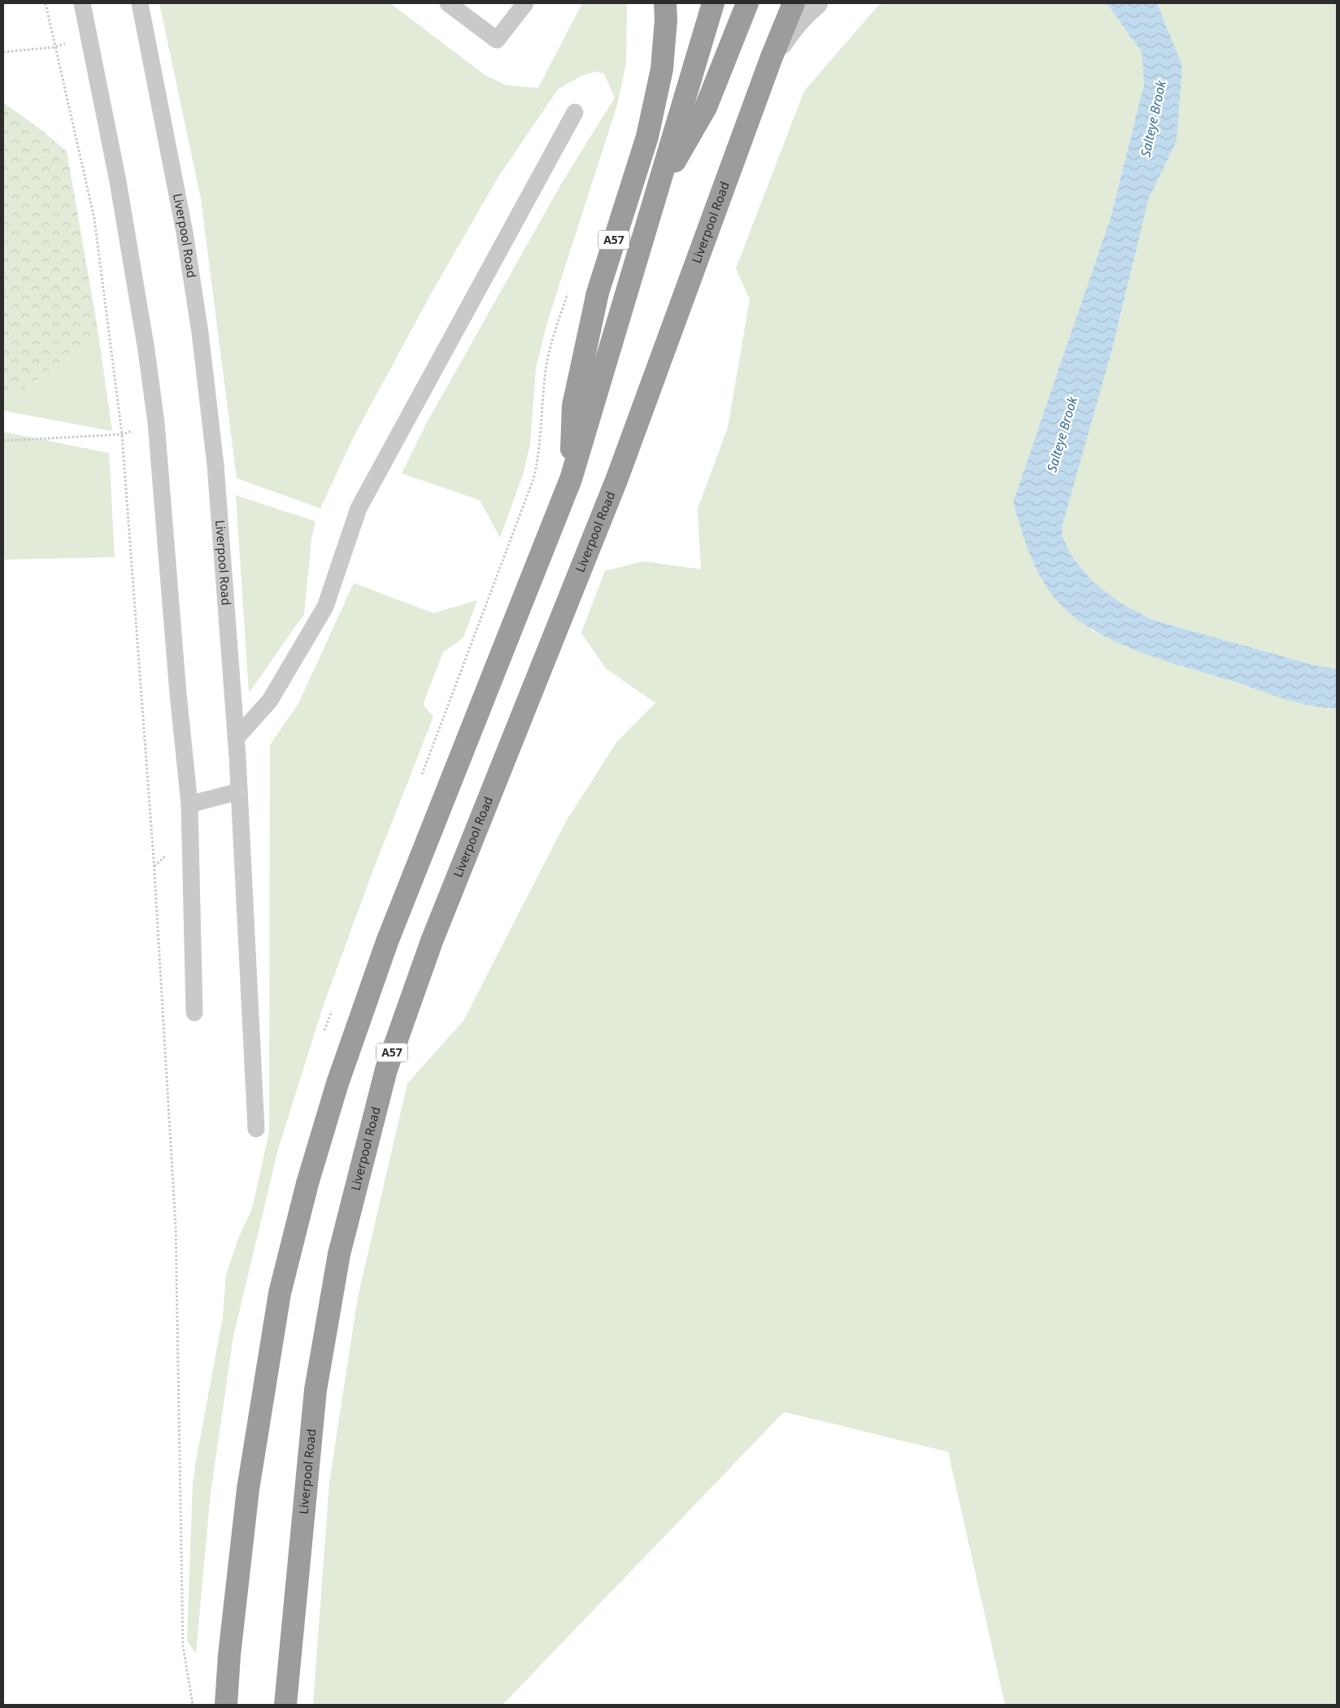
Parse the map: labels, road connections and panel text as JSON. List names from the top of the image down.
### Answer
{
  "streets": {
    "highway": ["Liverpool Road", "A57"]
  },
  "water": ["Salteye Brook"]
}
